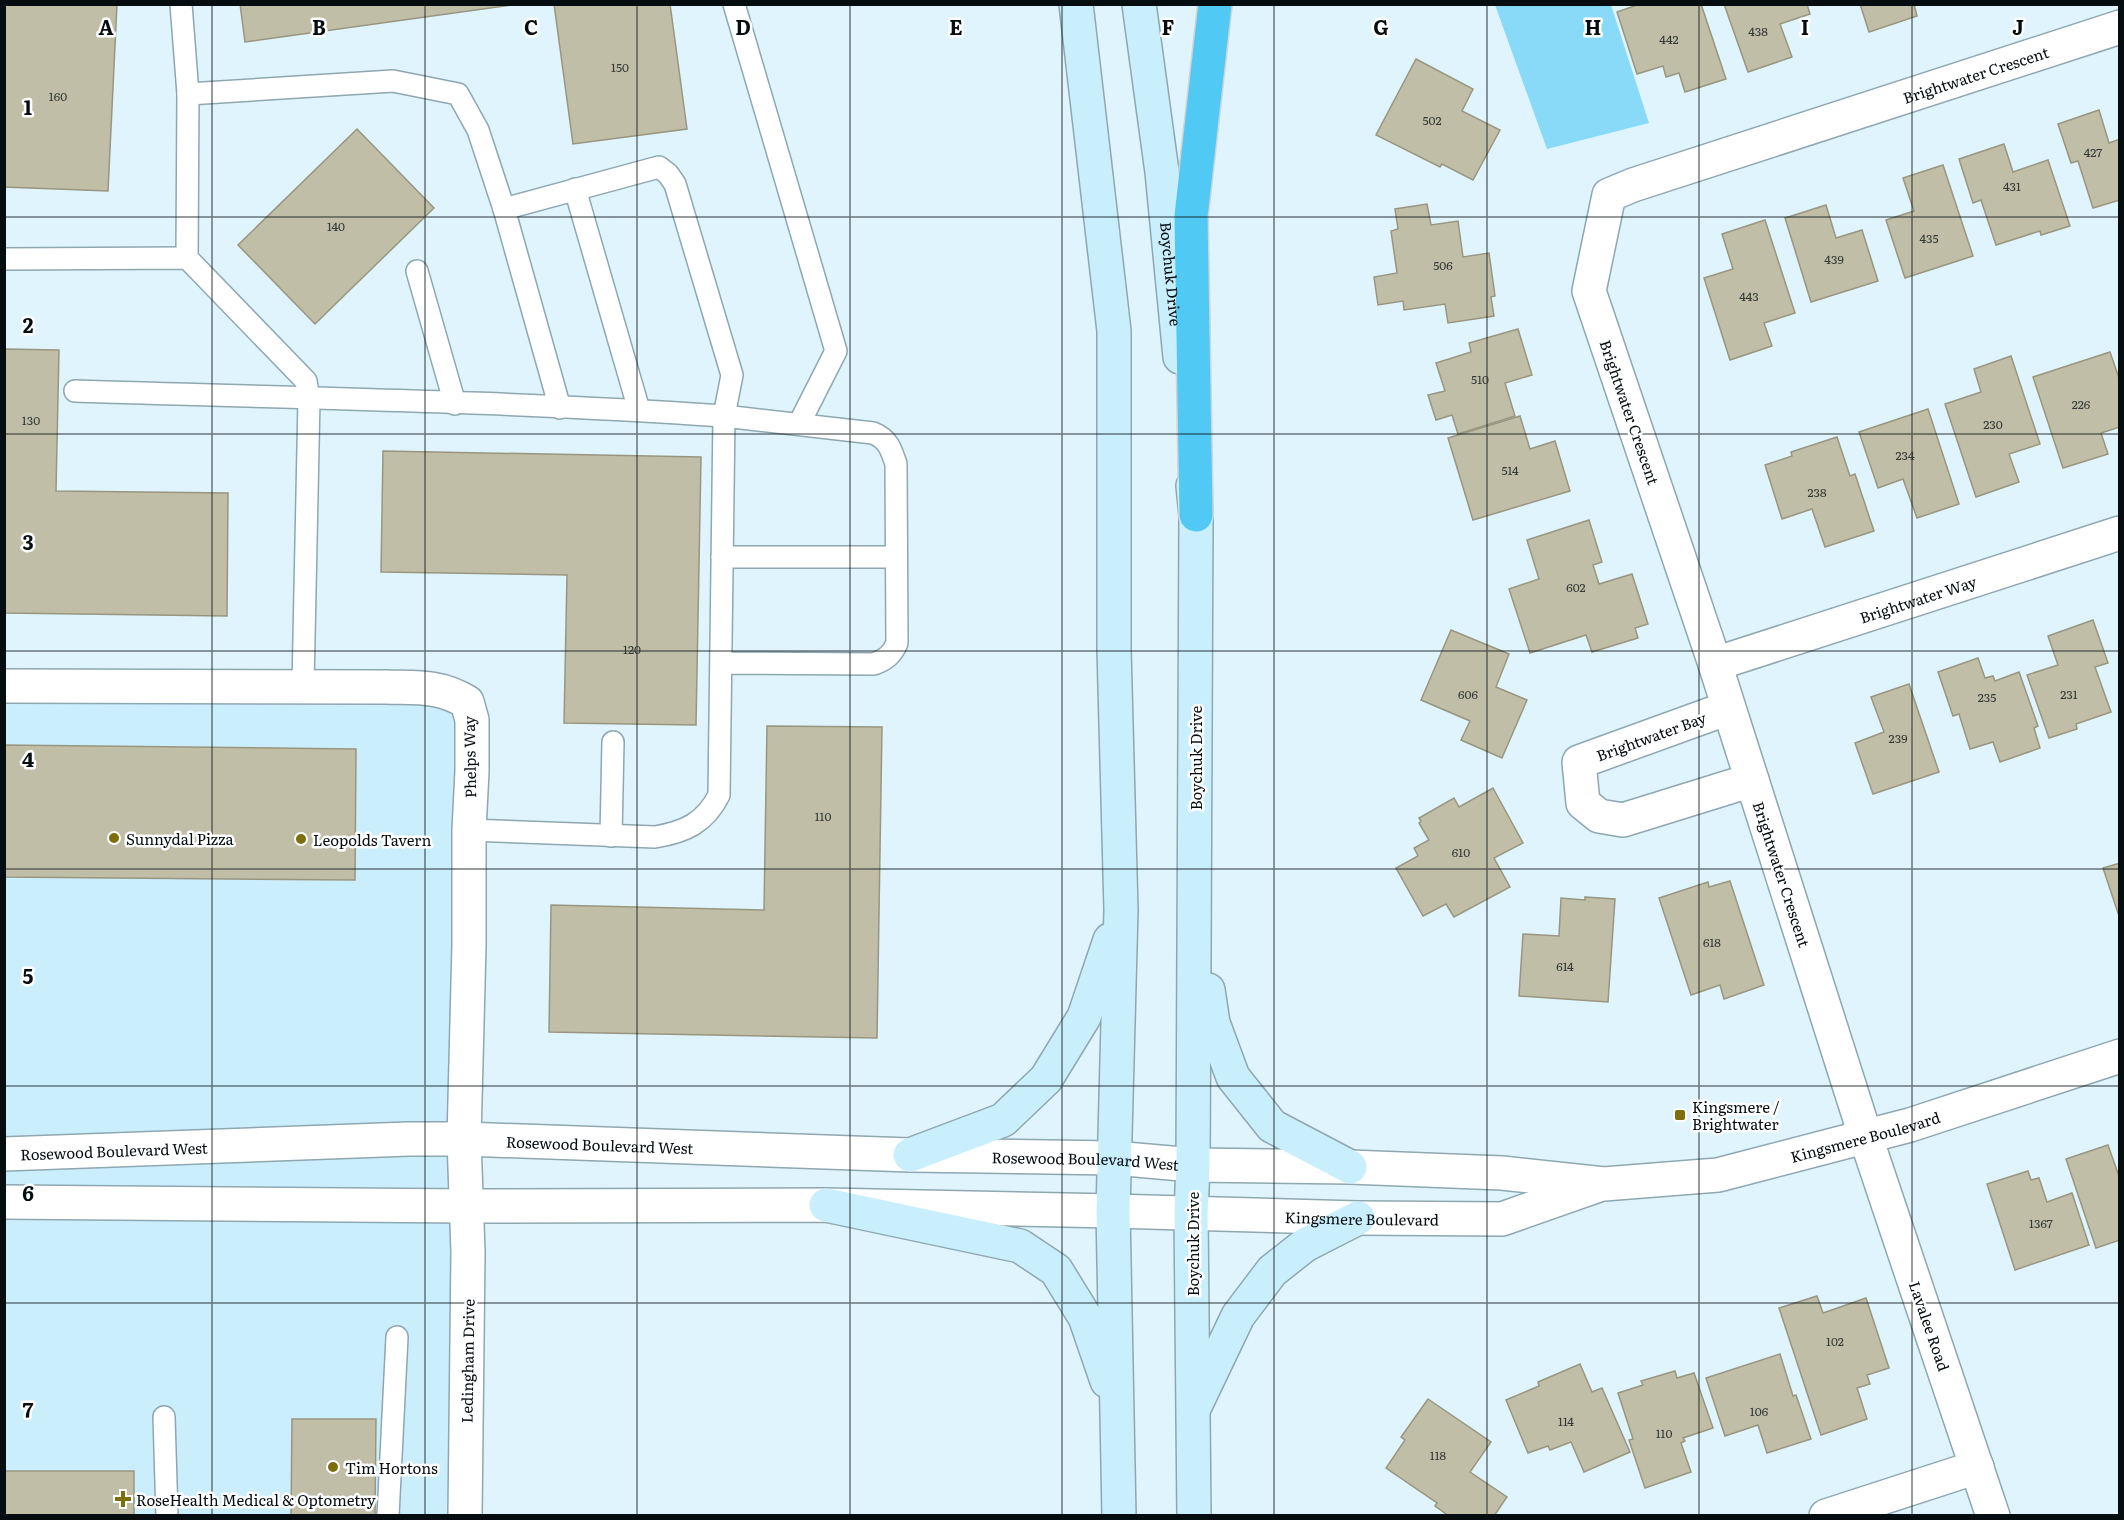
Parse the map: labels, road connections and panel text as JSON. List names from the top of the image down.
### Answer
{
  "streets": {
    "main road": ["Boychuk Drive"],
    "street": [
      "Brightwater Crescent",
      "Brightwater Way",
      "Brightwater Bay",
      "Phelps Way",
      "Kingsmere Boulevard",
      "Rosewood Boulevard West",
      "Lavalee Road",
      "Ledingham Drive"
    ]
  },
  "crossings": [
    ["Brightwater Crescent", "Brightwater Way"],
    ["Brightwater Crescent", "Brightwater Bay"],
    ["Brightwater Crescent", "Kingsmere Boulevard"],
    ["Brightwater Crescent", "Lavalee Road"],
    ["Boychuk Drive", "Kingsmere Boulevard"],
    ["Boychuk Drive", "Rosewood Boulevard West"],
    ["Phelps Way", "Rosewood Boulevard West"],
    ["Phelps Way", "Ledingham Drive"],
    ["Kingsmere Boulevard", "Rosewood Boulevard West"],
    ["Kingsmere Boulevard", "Lavalee Road"]
  ],
  "places": {
    "other": ["Sunnydal Pizza", "Leopolds Tavern", "Tim Hortons"],
    "transit": ["Kingsmere / Brightwater"],
    "health": ["RoseHealth Medical & Optometry"]
  },
  "house_numbers": [
    "438",
    "442",
    "150",
    "160",
    "502",
    "427",
    "431",
    "140",
    "435",
    "439",
    "506",
    "443",
    "510",
    "226",
    "130",
    "230",
    "234",
    "514",
    "238",
    "602",
    "120",
    "606",
    "231",
    "235",
    "239",
    "110",
    "610",
    "618",
    "614",
    "1367",
    "102",
    "106",
    "114",
    "110",
    "118"
  ],
  "grid": {
    "columns": [
      "A",
      "B",
      "C",
      "D",
      "E",
      "F",
      "G",
      "H",
      "I",
      "J"
    ],
    "rows": [
      "1",
      "2",
      "3",
      "4",
      "5",
      "6",
      "7"
    ]
  }
}
